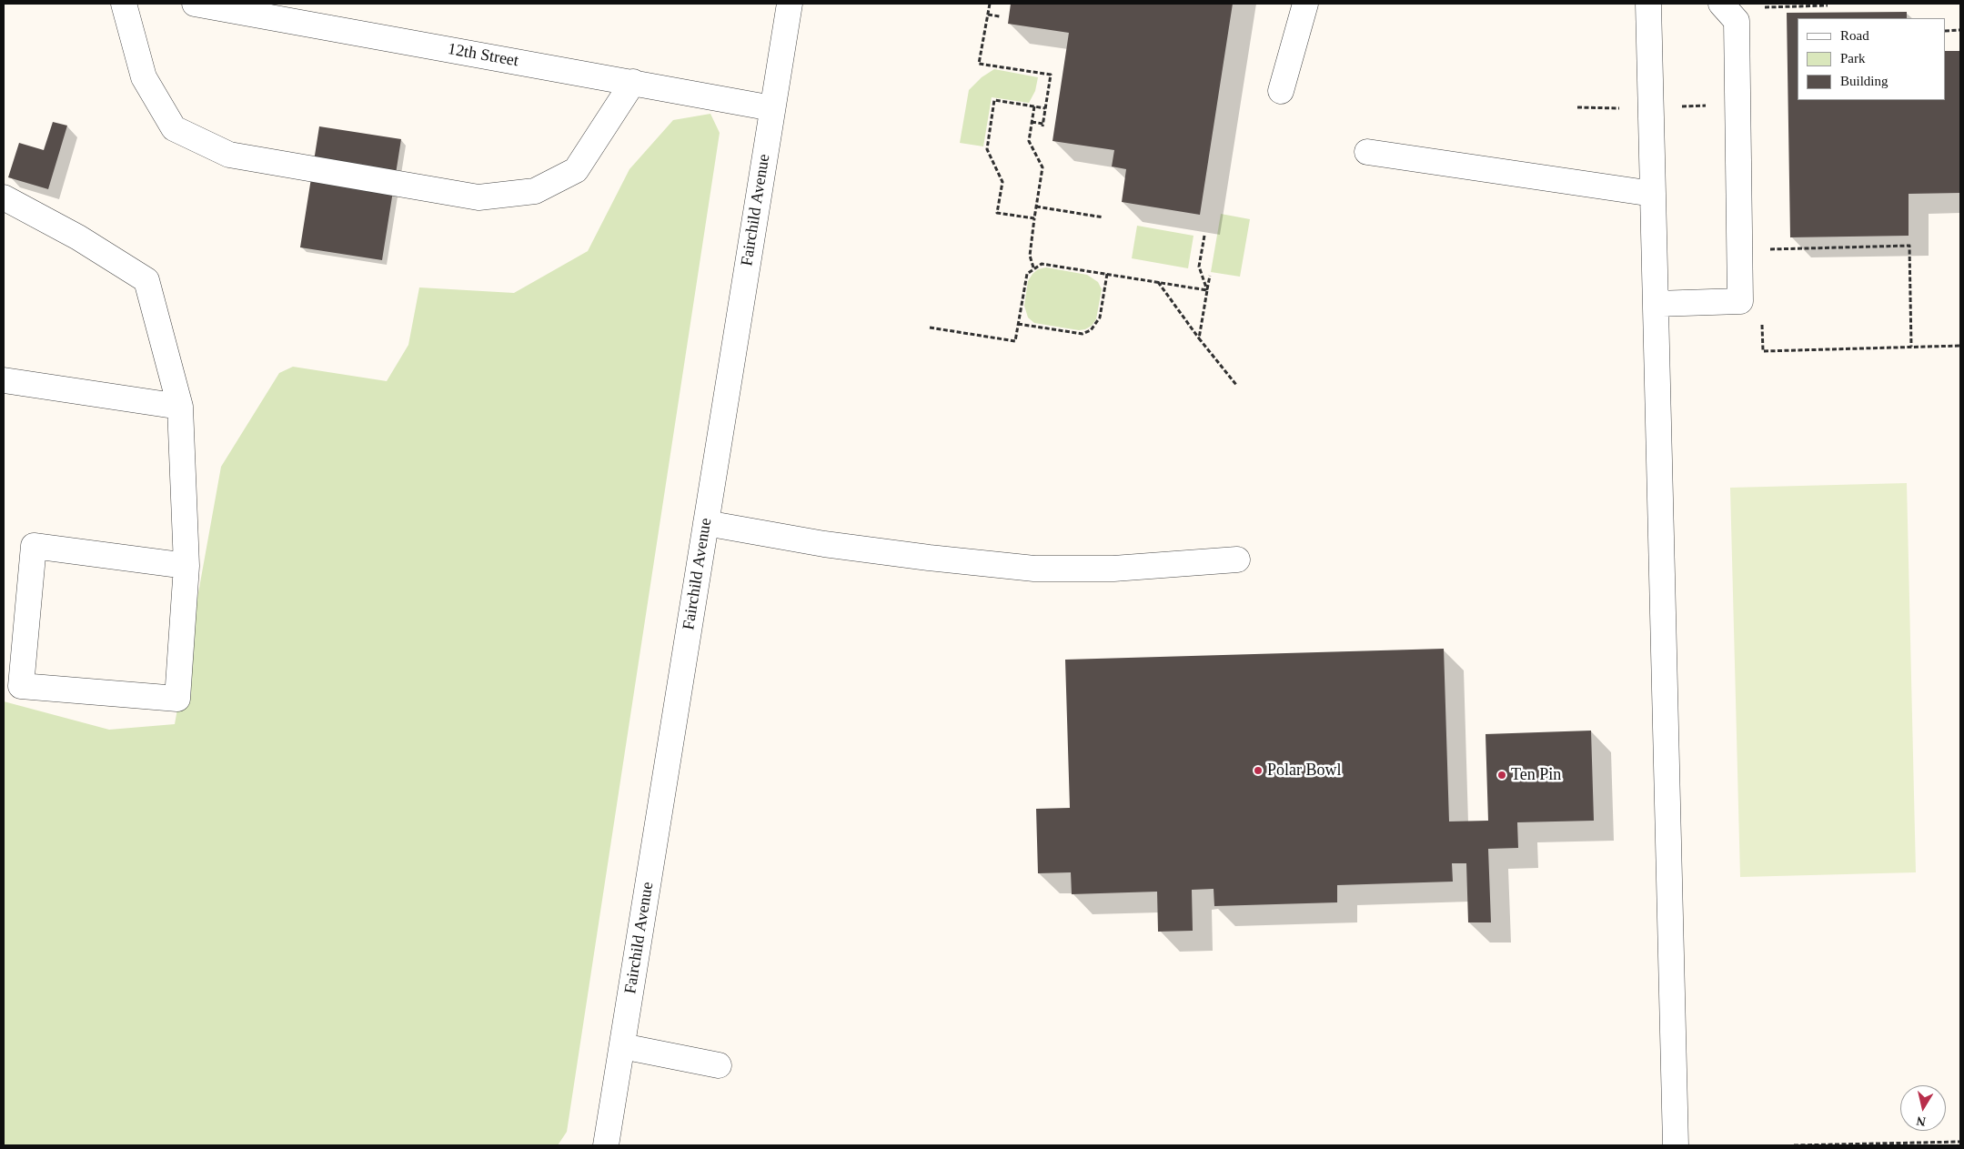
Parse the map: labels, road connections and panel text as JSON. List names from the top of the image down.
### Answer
{
  "streets": {
    "street": ["12th Street", "Fairchild Avenue"]
  },
  "crossings": [
    ["12th Street", "Fairchild Avenue"]
  ],
  "places": ["Polar Bowl", "Ten Pin"],
  "legend": ["Road", "Park", "Building"],
  "north": "bottom"
}
